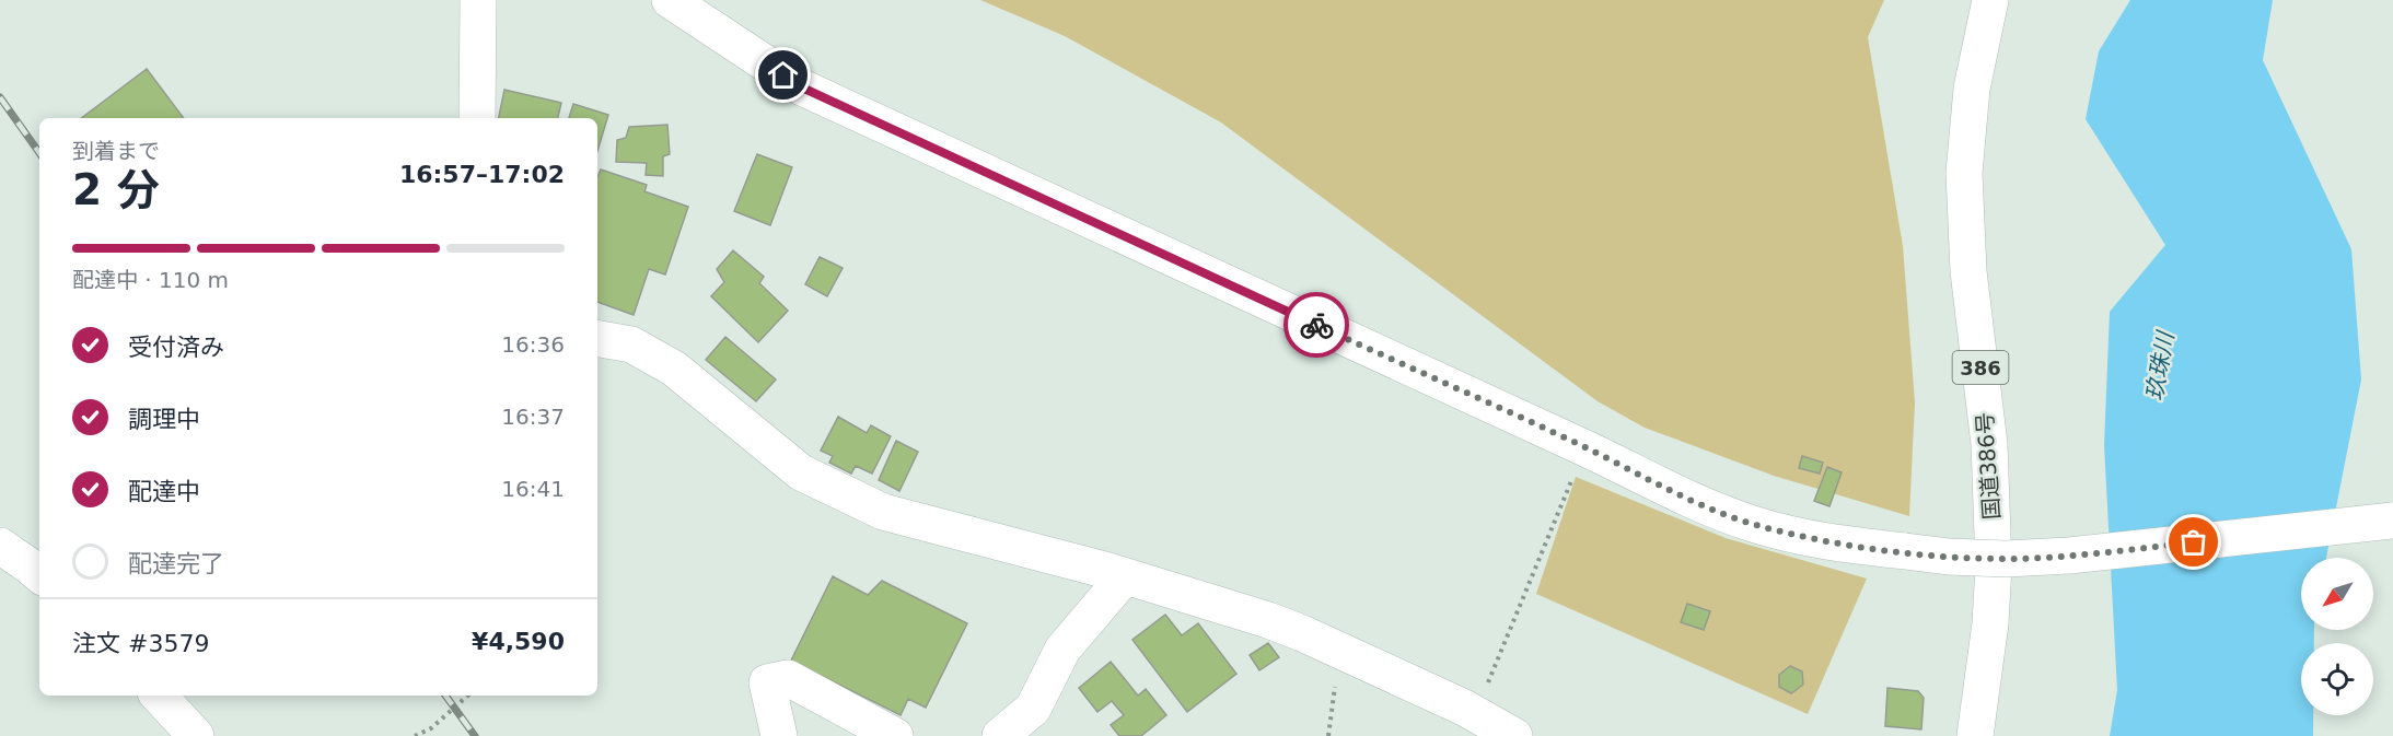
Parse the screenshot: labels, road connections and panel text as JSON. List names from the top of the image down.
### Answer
{
  "streets": {
    "main road": ["386", "国道386号"]
  },
  "water": ["玖珠川"],
  "north": "bottom left",
  "page": {
    "heading": ["2 分", "到着まで", "16:57–17:02"],
    "panel": ["注文 #3579", "¥4,590"],
    "bar": "配達中 · 110 m",
    "list": [
      ["受付済み", "16:36"],
      ["調理中", "16:37"],
      ["配達中", "16:41"],
      "配達完了"
    ]
  }
}
